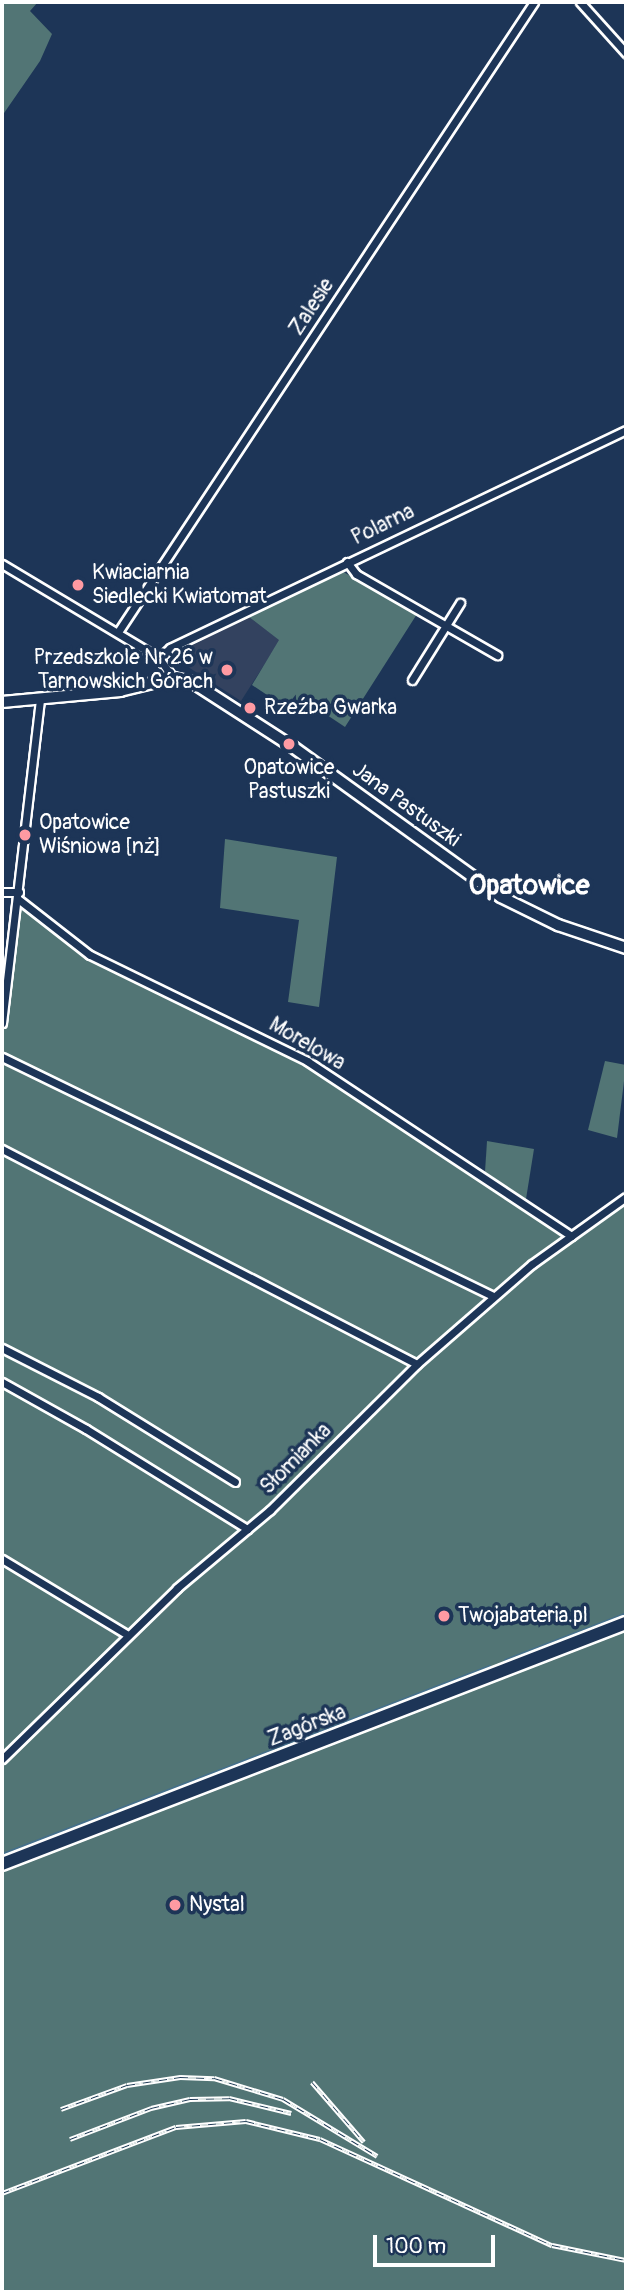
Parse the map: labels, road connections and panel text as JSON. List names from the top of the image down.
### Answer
{
  "streets": {
    "highway": ["Zagórska"],
    "street": [
      "Zalesie",
      "Polarna",
      "Jana Pastuszki",
      "Morelowa",
      "Słomianka"
    ]
  },
  "crossings": [
    ["Morelowa", "Słomianka"]
  ],
  "districts": ["Opatowice"],
  "places": [
    "Kwiaciarnia Siedlecki Kwiatomat",
    "Przedszkole Nr 26 w Tarnowskich Górach",
    "Rzeźba Gwarka",
    "Opatowice Pastuszki",
    "Opatowice Wiśniowa [nż]",
    "Twojabateria.pl",
    "Nystal"
  ],
  "scale_bar": "100 m"
}
